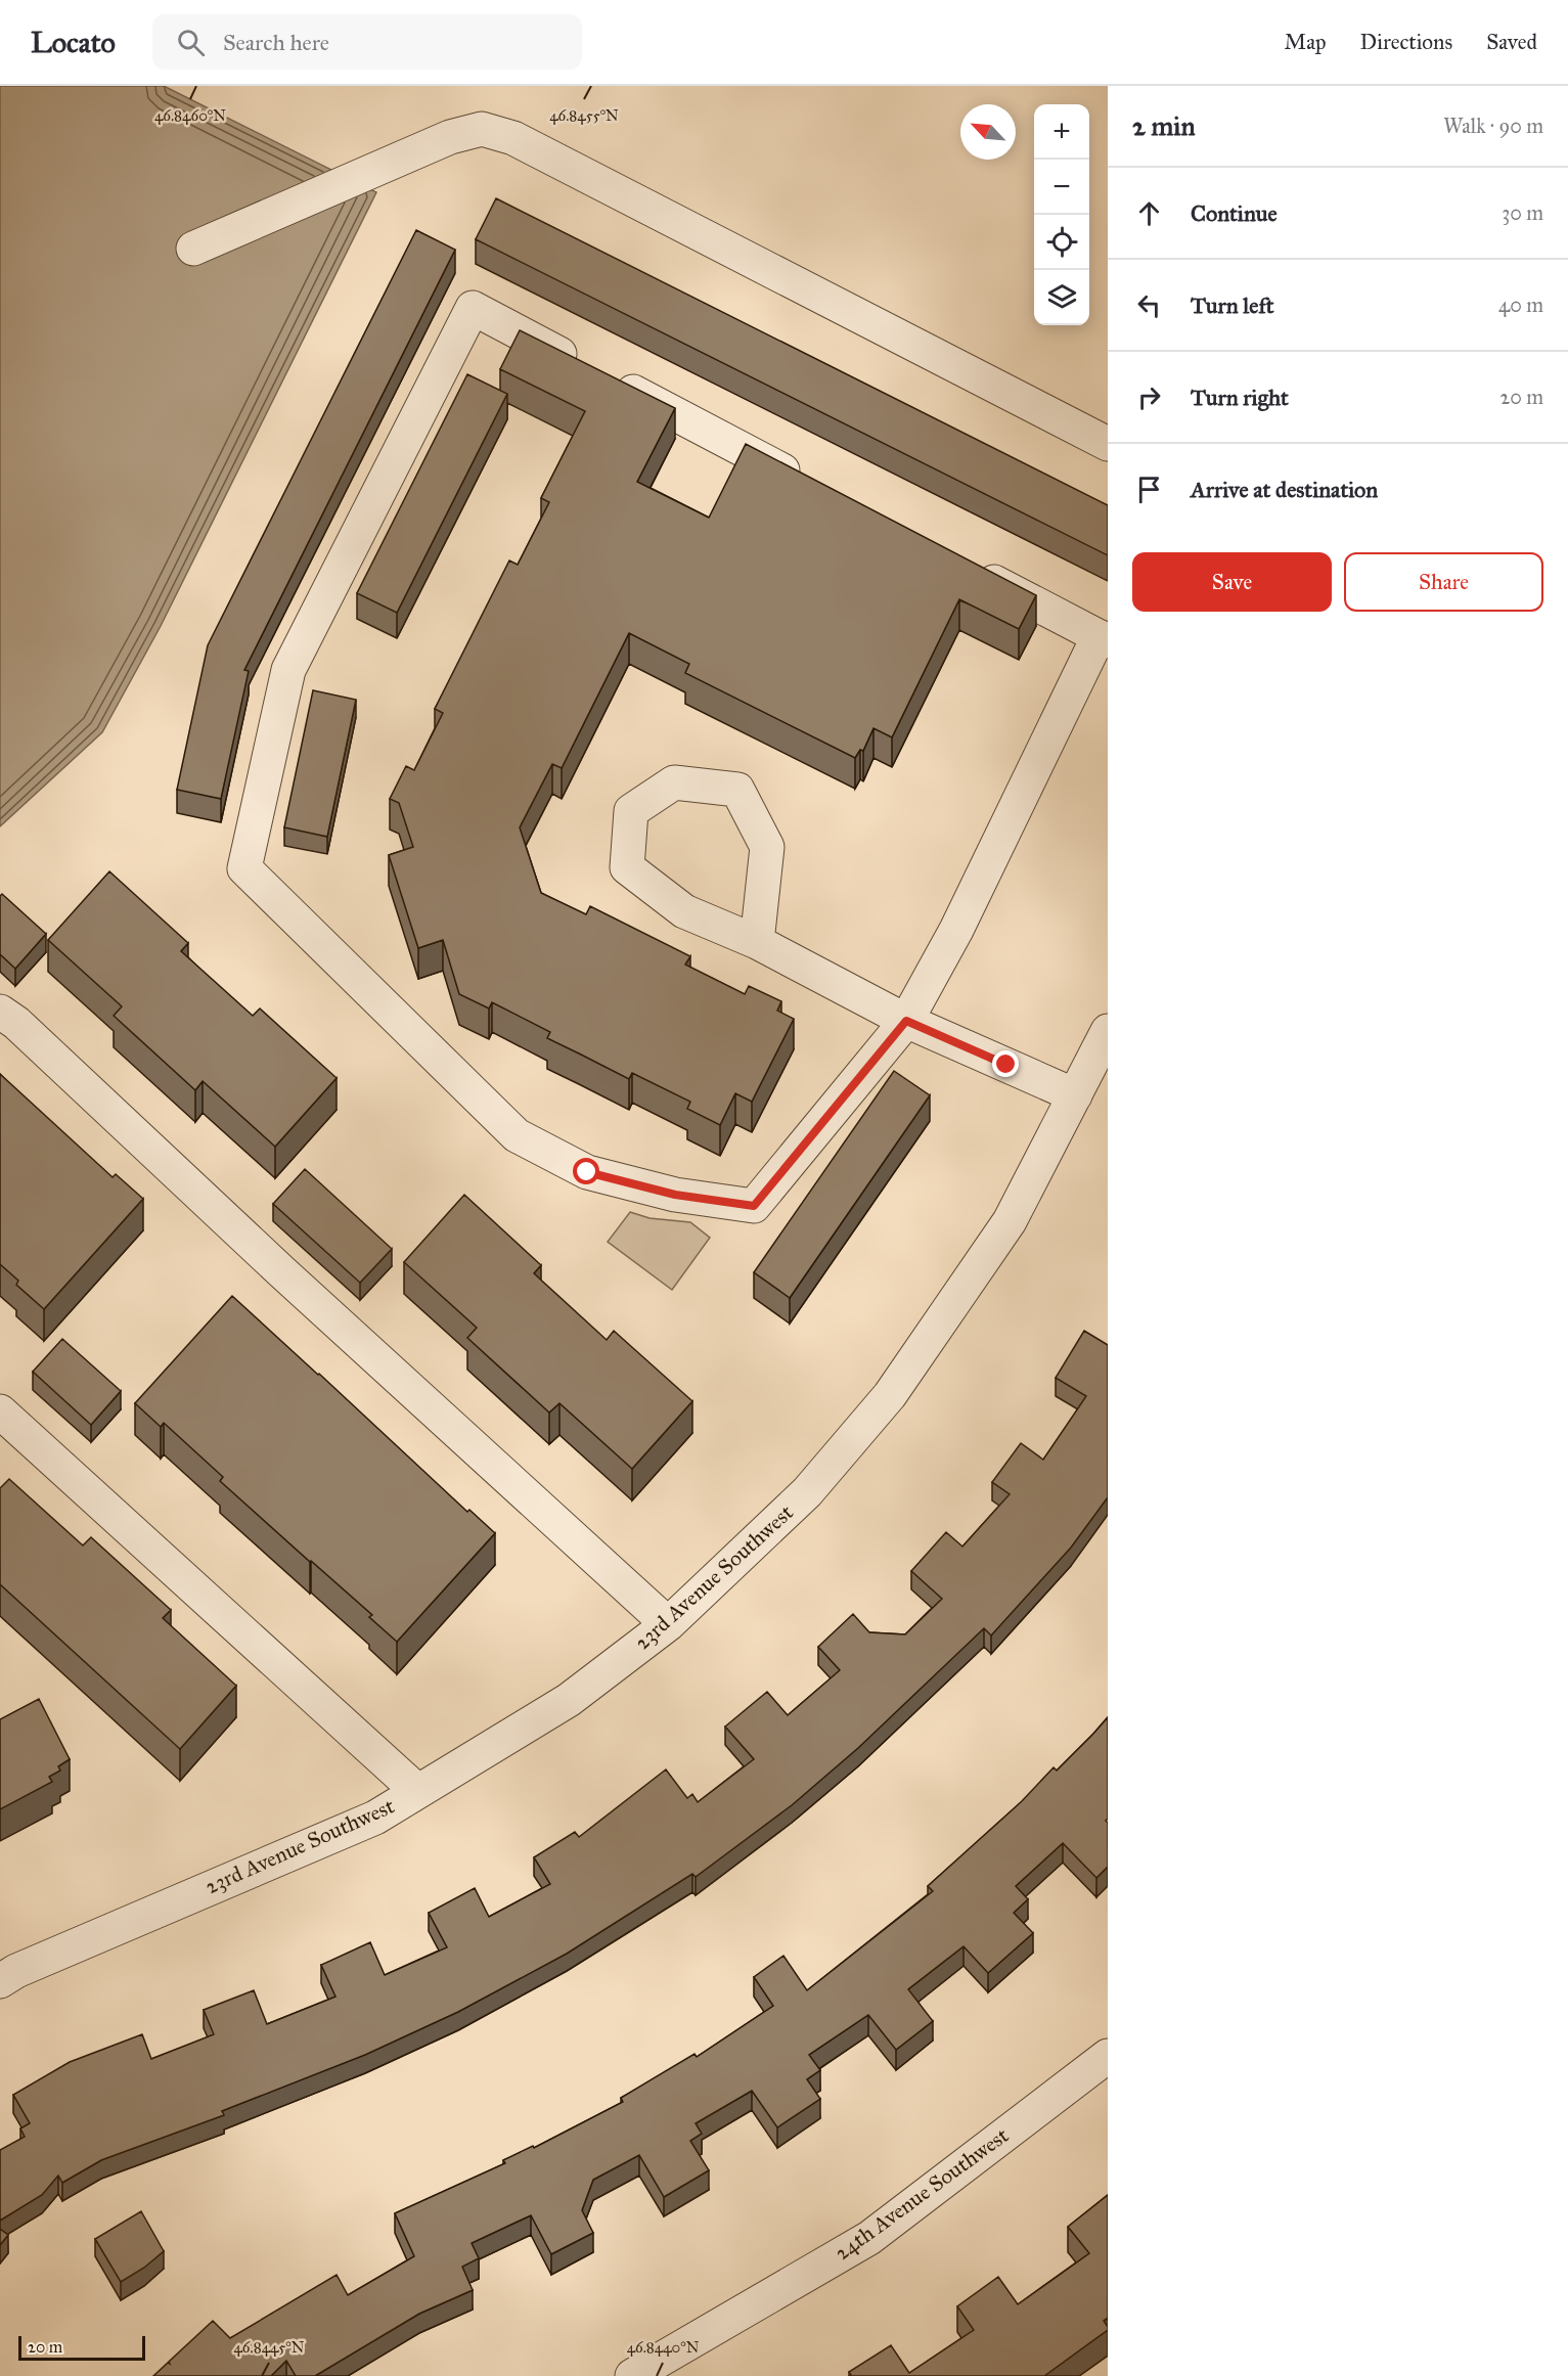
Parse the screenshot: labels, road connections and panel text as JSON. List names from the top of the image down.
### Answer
{
  "streets": {
    "street": ["23rd Avenue Southwest", "24th Avenue Southwest"]
  },
  "scale_bar": "20 m",
  "north": "top left",
  "page": {
    "header": "Locato",
    "search": "Search here",
    "nav": ["Map", "Directions", "Saved"],
    "heading": ["2 min", "Walk · 90 m"],
    "map_buttons": ["+", "−"],
    "list": [
      ["Continue", "30 m"],
      ["Turn left", "40 m"],
      ["Turn right", "20 m"],
      "Arrive at destination"
    ],
    "buttons": ["Save", "Share"],
    "scale": "20 m"
  },
  "coordinates": [
    "46.8460°N",
    "46.8455°N",
    "46.8445°N",
    "46.8440°N"
  ]
}
